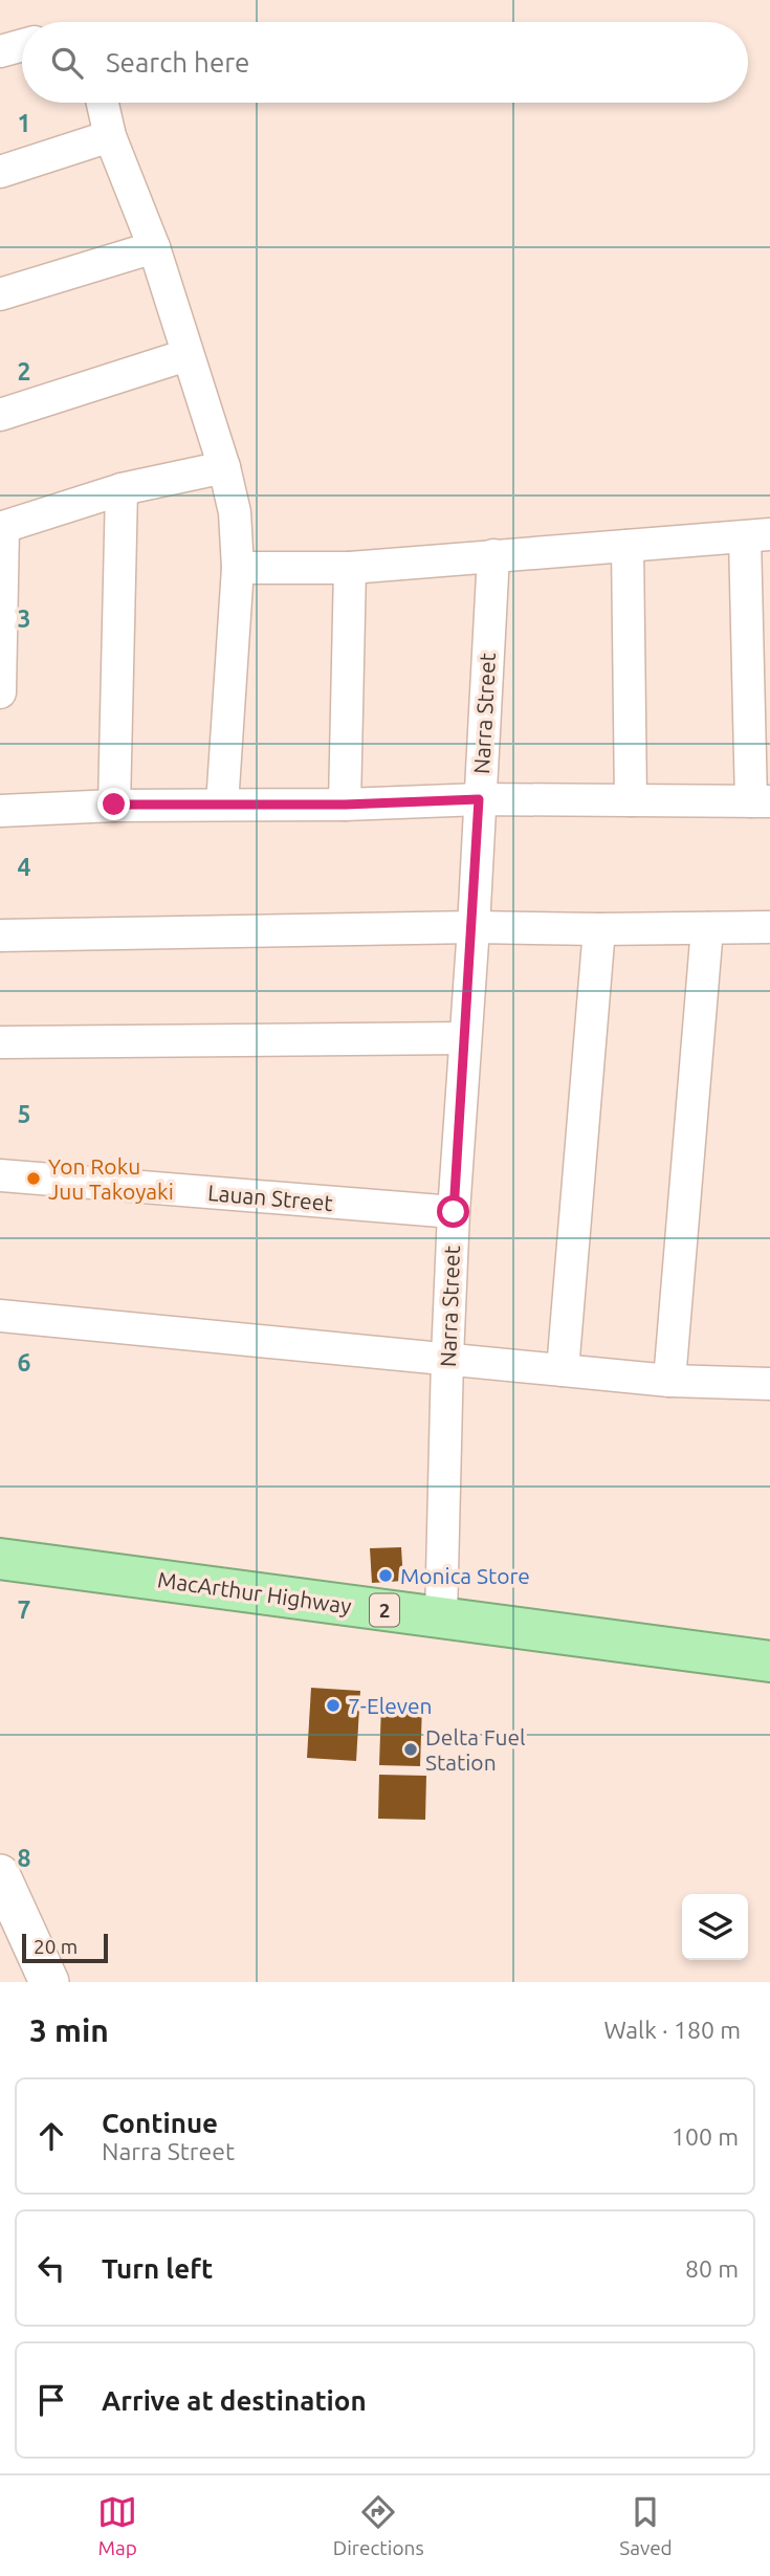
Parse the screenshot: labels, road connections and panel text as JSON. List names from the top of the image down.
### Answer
{
  "streets": {
    "highway": ["MacArthur Highway", "2"],
    "street": ["Narra Street", "Lauan Street"]
  },
  "crossings": [
    ["Narra Street", "Lauan Street"],
    ["Narra Street", "MacArthur Highway"]
  ],
  "places": [
    "Yon Roku Juu Takoyaki",
    "Monica Store",
    "7-Eleven",
    "Delta Fuel Station"
  ],
  "scale_bar": "20 m",
  "page": {
    "search": "Search here",
    "scale": "20 m",
    "heading": ["3 min", "Walk · 180 m"],
    "list": [
      ["Continue", "Narra Street", "100 m"],
      ["Turn left", "80 m"],
      "Arrive at destination"
    ],
    "nav": ["Map", "Directions", "Saved"]
  },
  "grid": {
    "rows": [
      "1",
      "2",
      "3",
      "4",
      "5",
      "6",
      "7",
      "8"
    ]
  }
}
